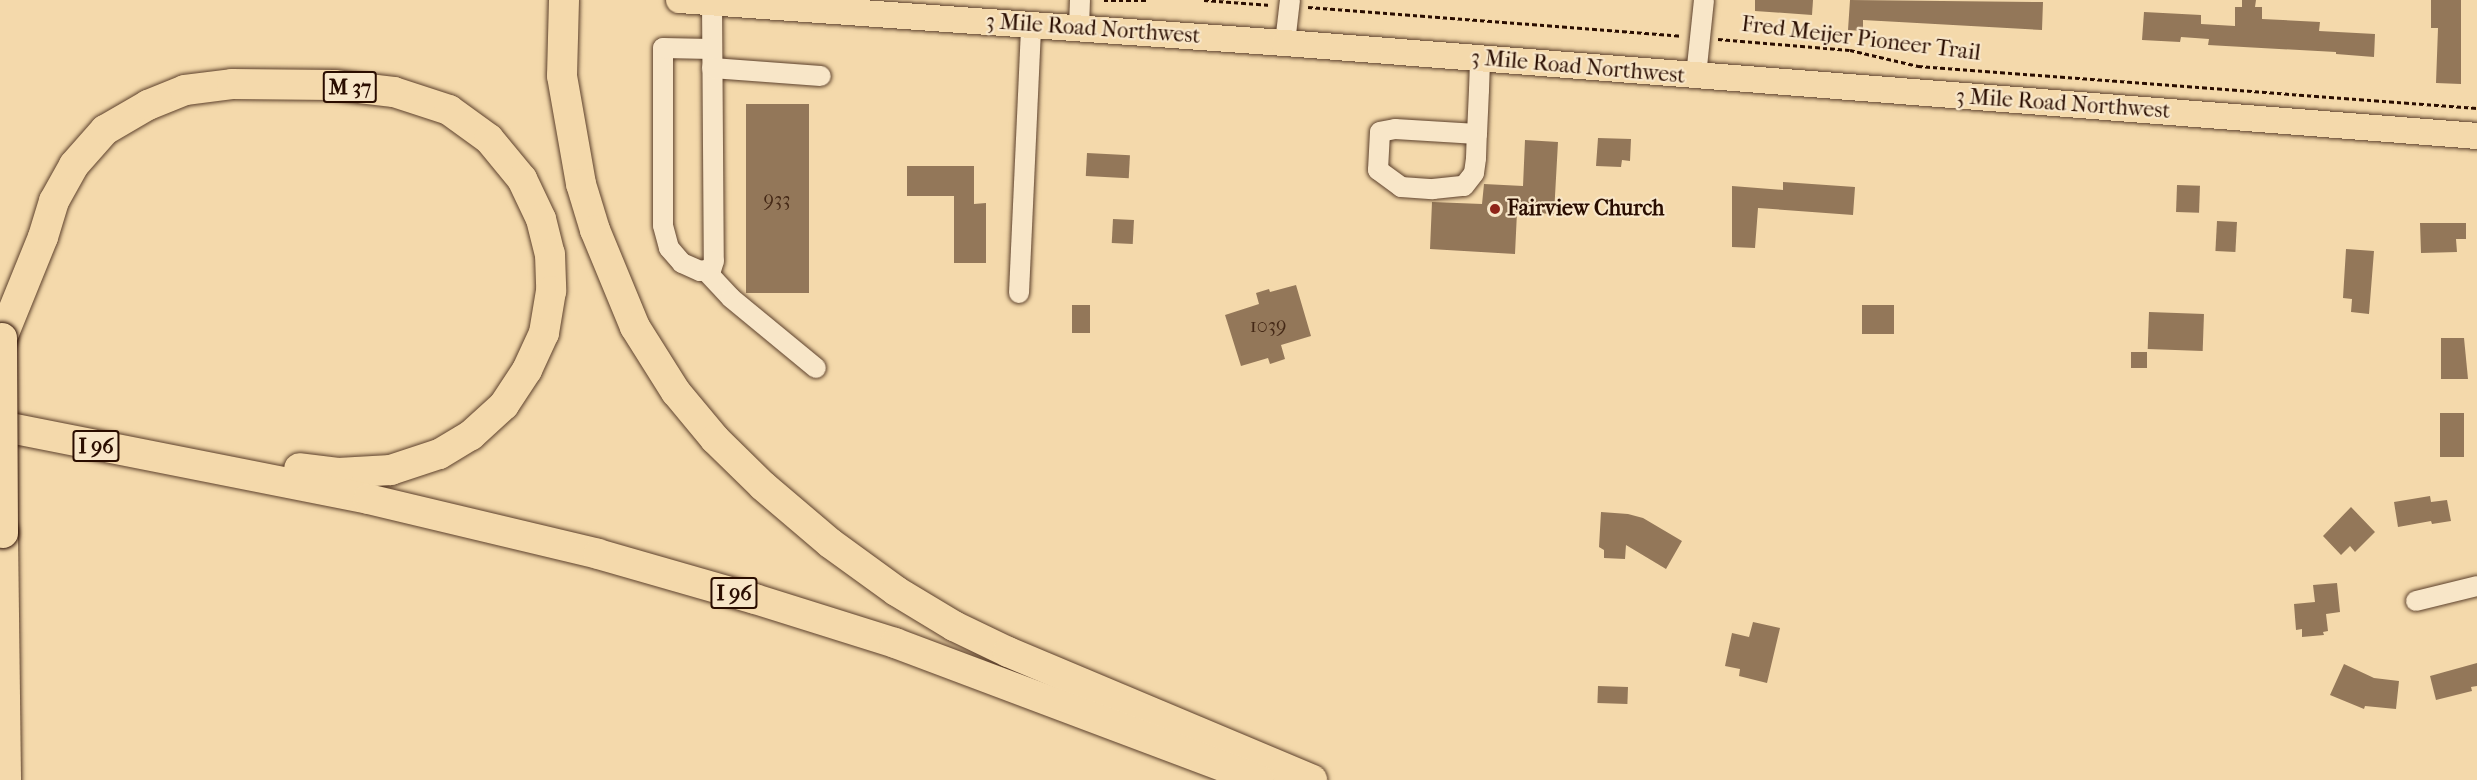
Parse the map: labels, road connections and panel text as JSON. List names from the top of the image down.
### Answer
{
  "streets": {
    "highway": ["M 37", "I 96"],
    "main road": ["3 Mile Road Northwest"],
    "path": ["Fred Meijer Pioneer Trail"]
  },
  "crossings": [
    ["M 37", "I 96"]
  ],
  "places": ["Fairview Church"],
  "house_numbers": ["933", "1039"]
}
